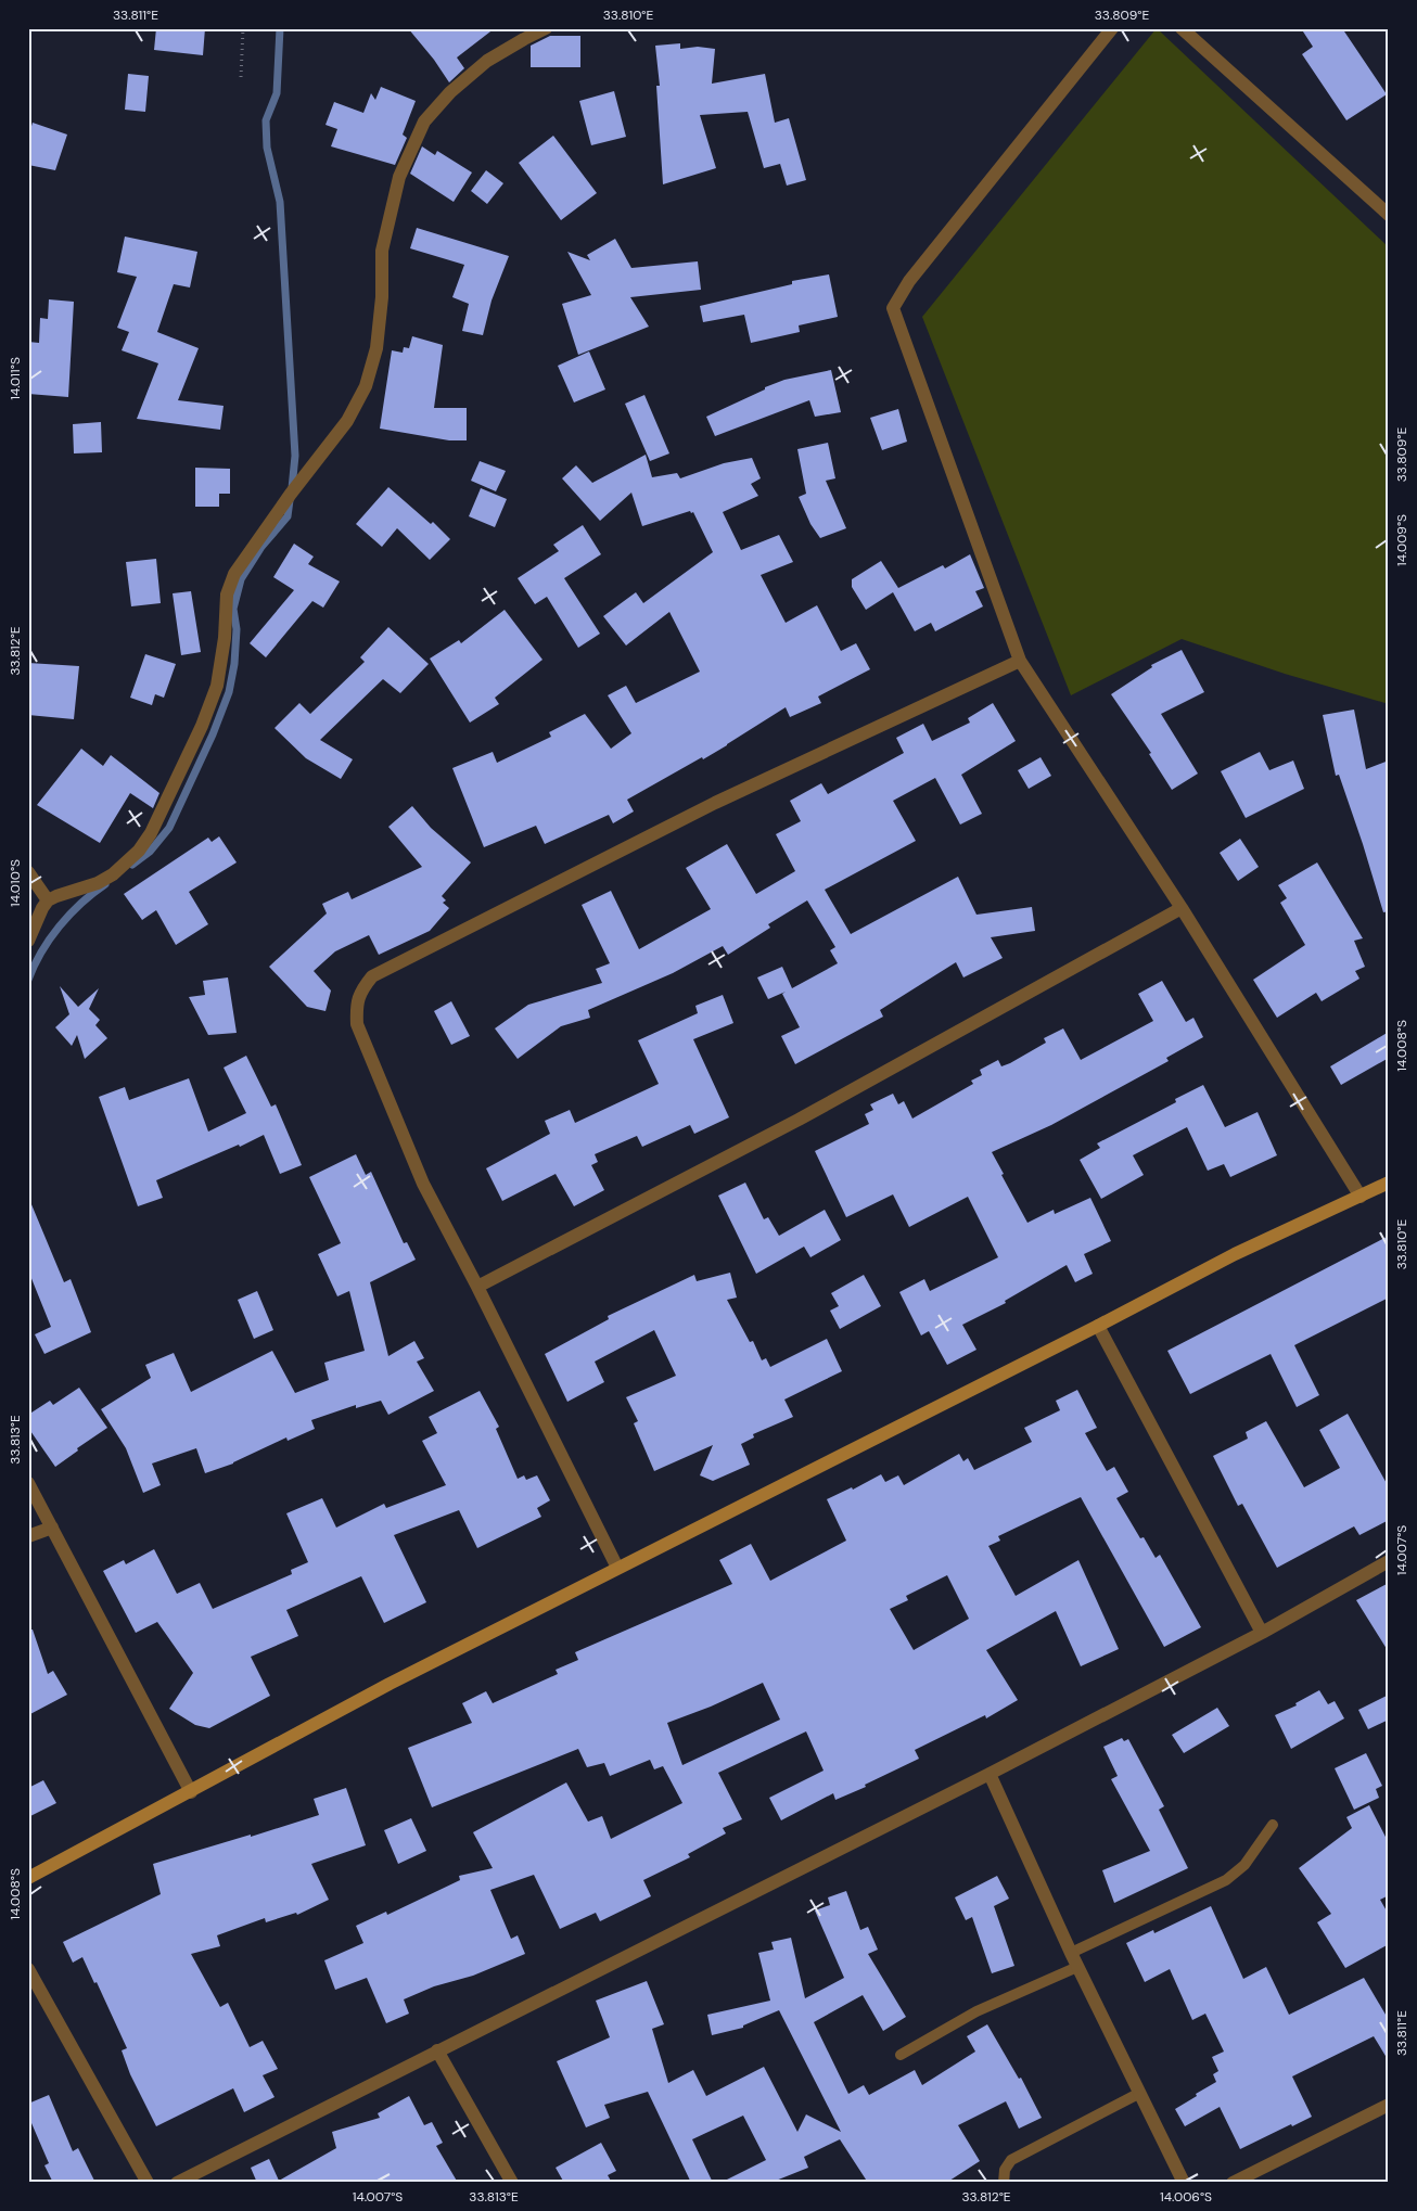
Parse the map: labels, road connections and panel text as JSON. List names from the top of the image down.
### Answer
{
  "coordinates": [
    "33.811°E",
    "33.810°E",
    "33.809°E",
    "14.011°S",
    "14.009°S",
    "33.812°E",
    "14.010°S",
    "14.008°S",
    "33.813°E",
    "14.007°S",
    "14.006°S"
  ]
}
